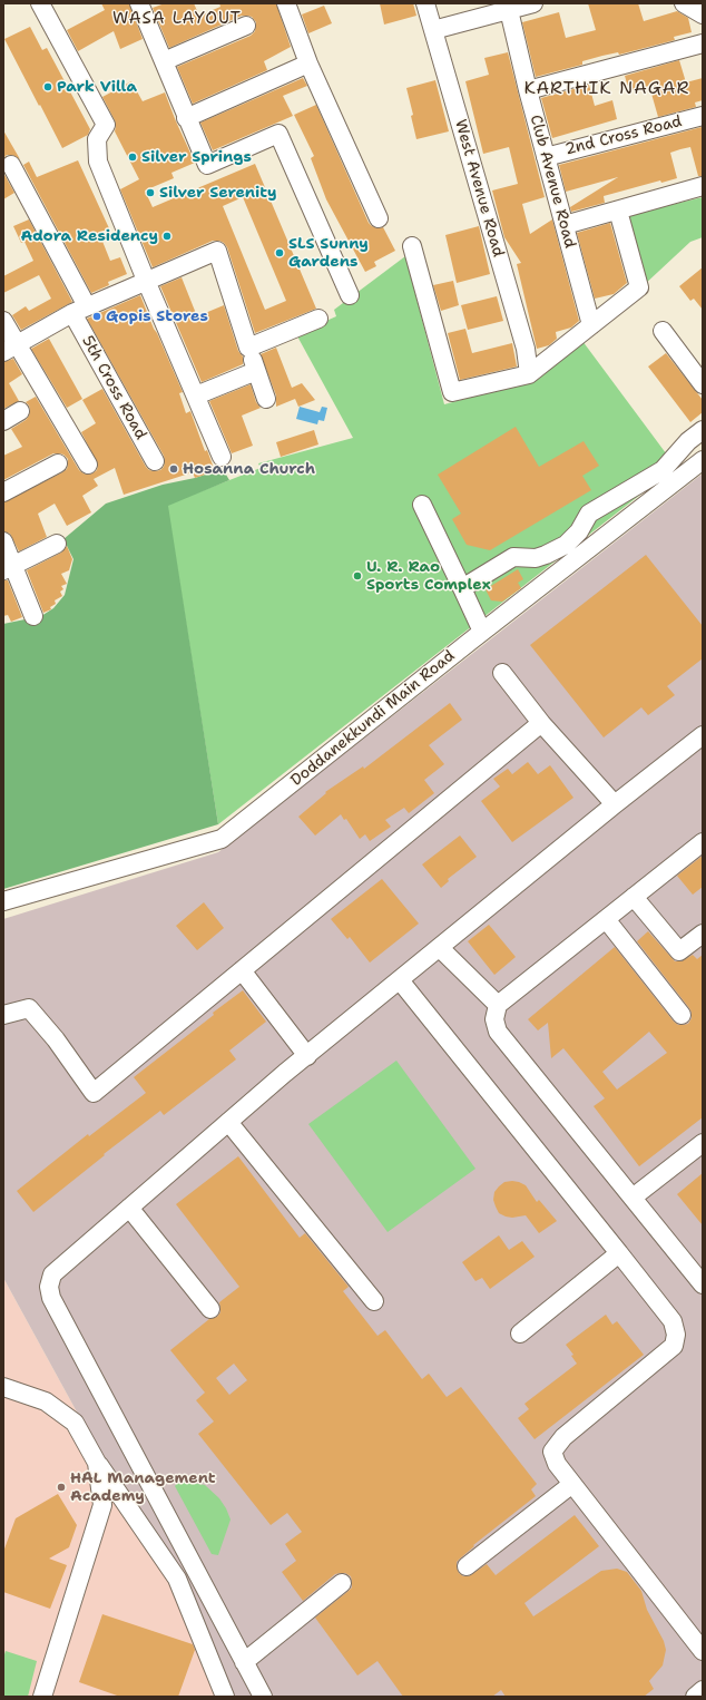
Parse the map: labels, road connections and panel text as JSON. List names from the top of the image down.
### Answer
{
  "streets": {
    "street": [
      "2nd Cross Road",
      "Club Avenue Road",
      "West Avenue Road",
      "5th Cross Road",
      "Doddanekkundi Main Road"
    ]
  },
  "crossings": [
    ["2nd Cross Road", "Club Avenue Road"]
  ],
  "districts": ["WASA LAYOUT", "KARTHIK NAGAR"],
  "places": [
    "Park Villa",
    "Silver Springs",
    "Silver Serenity",
    "Adora Residency",
    "SLS Sunny Gardens",
    "Gopis Stores",
    "Hosanna Church",
    "U. R. Rao Sports Complex",
    "HAL Management Academy"
  ]
}
